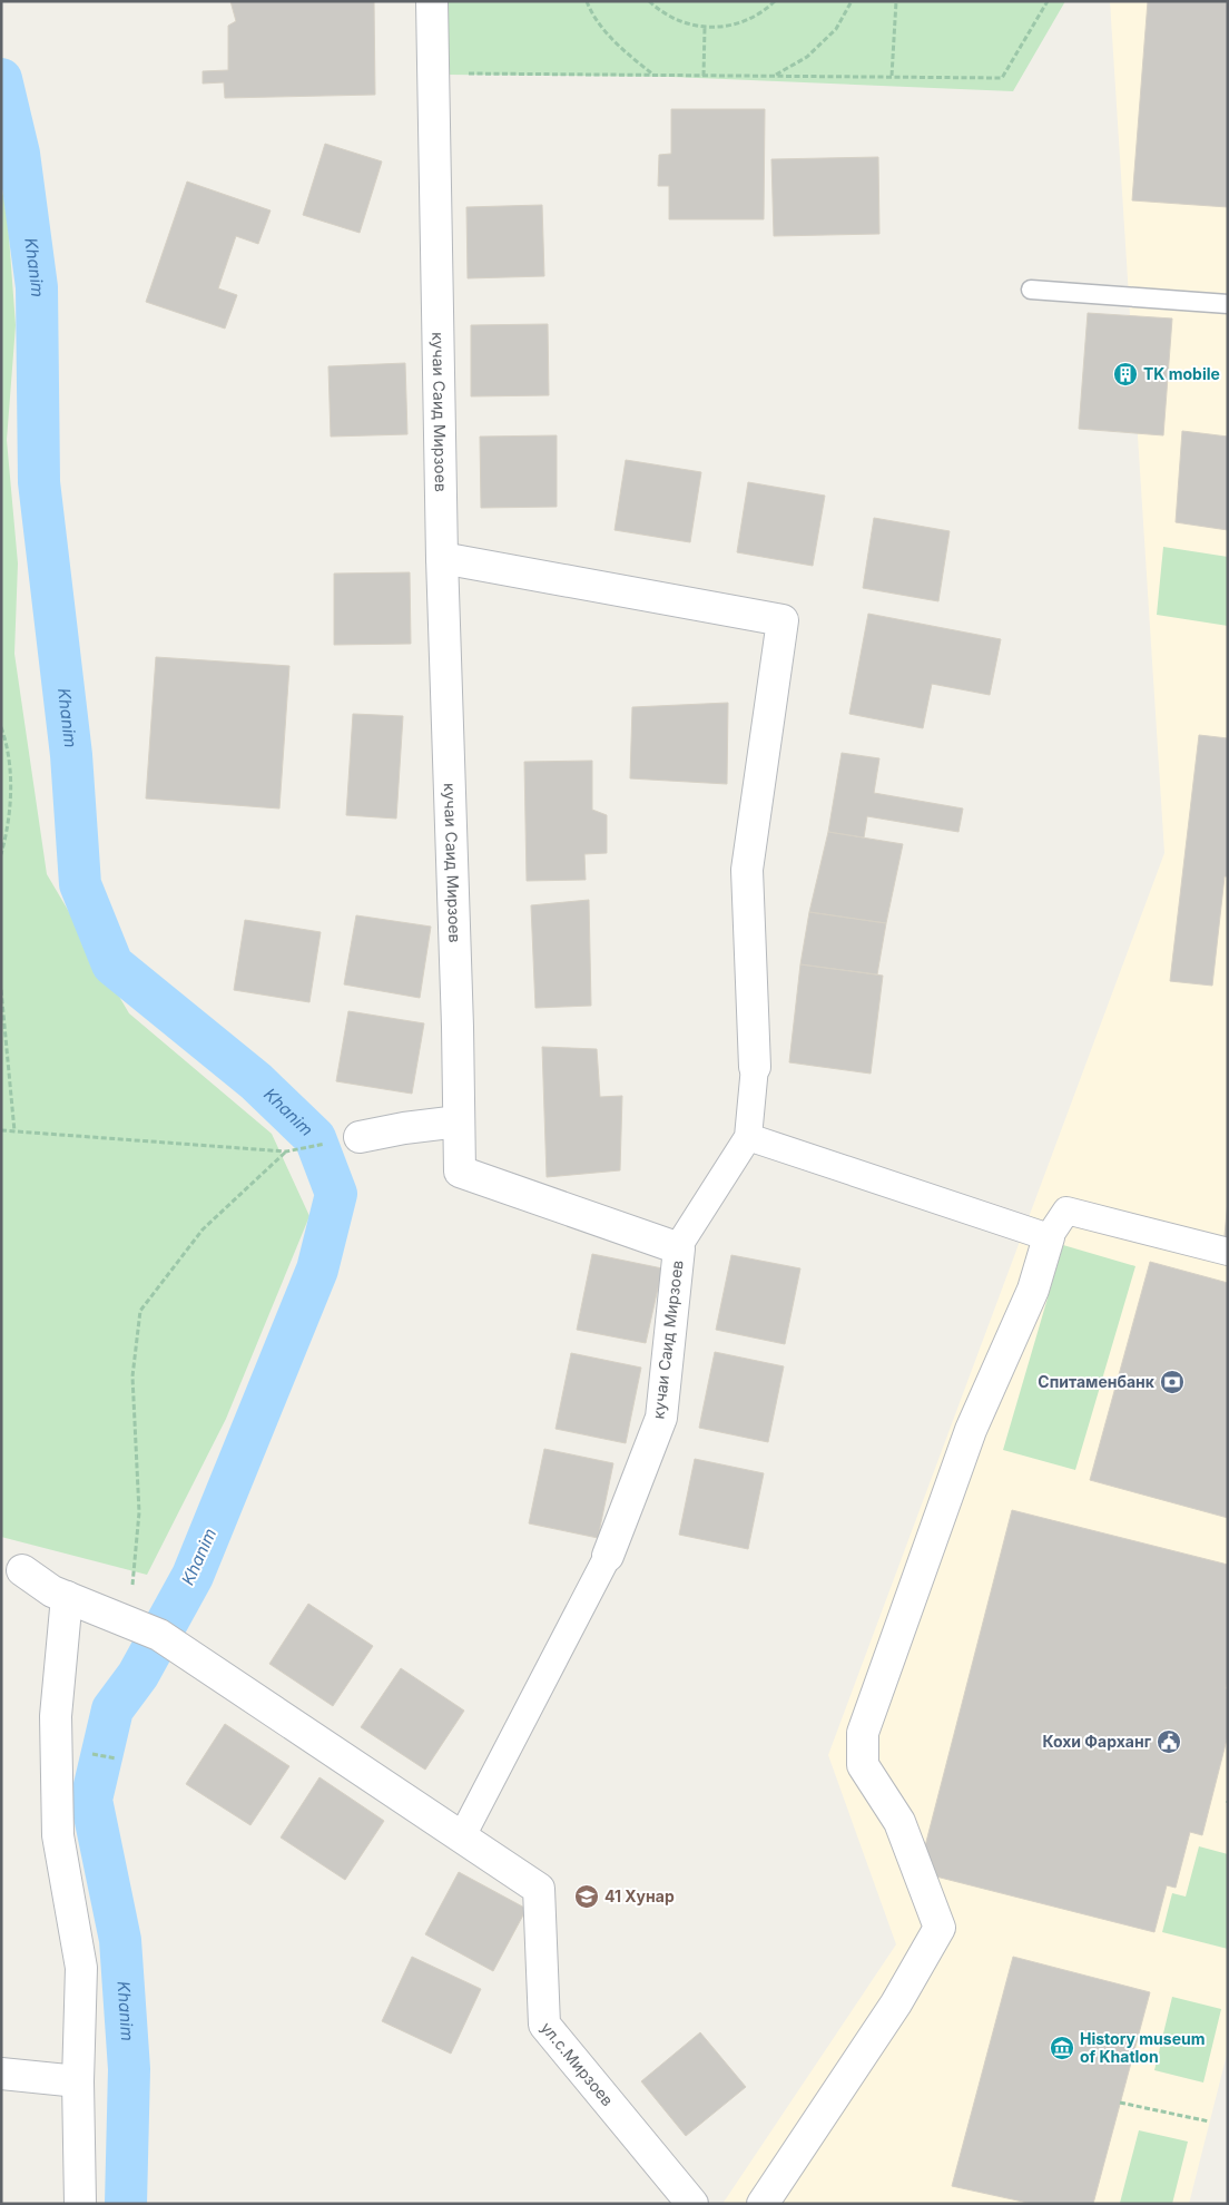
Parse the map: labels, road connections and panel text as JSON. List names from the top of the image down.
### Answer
{
  "streets": {
    "street": ["кучаи Саид Мирзоев", "ул.с.Мирзоев"]
  },
  "water": ["Khanim"],
  "places": {
    "building": ["TK mobile"],
    "bank": ["Спитаменбанк"],
    "public building": ["Кохи Фарханг"],
    "school or university": ["41 Хунар"],
    "museum": ["History museum of Khatlon"]
  }
}
